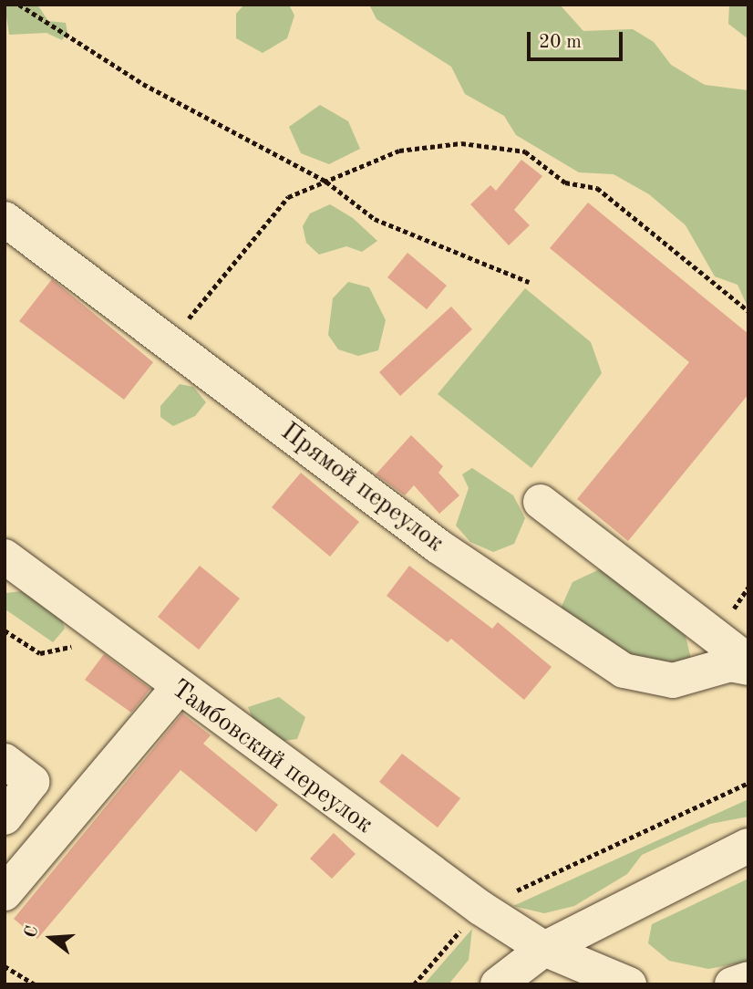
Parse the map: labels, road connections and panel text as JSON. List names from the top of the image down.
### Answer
{
  "streets": {
    "street": ["Прямой переулок", "Тамбовский переулок"]
  },
  "scale_bar": "20 m",
  "north": "left"
}
